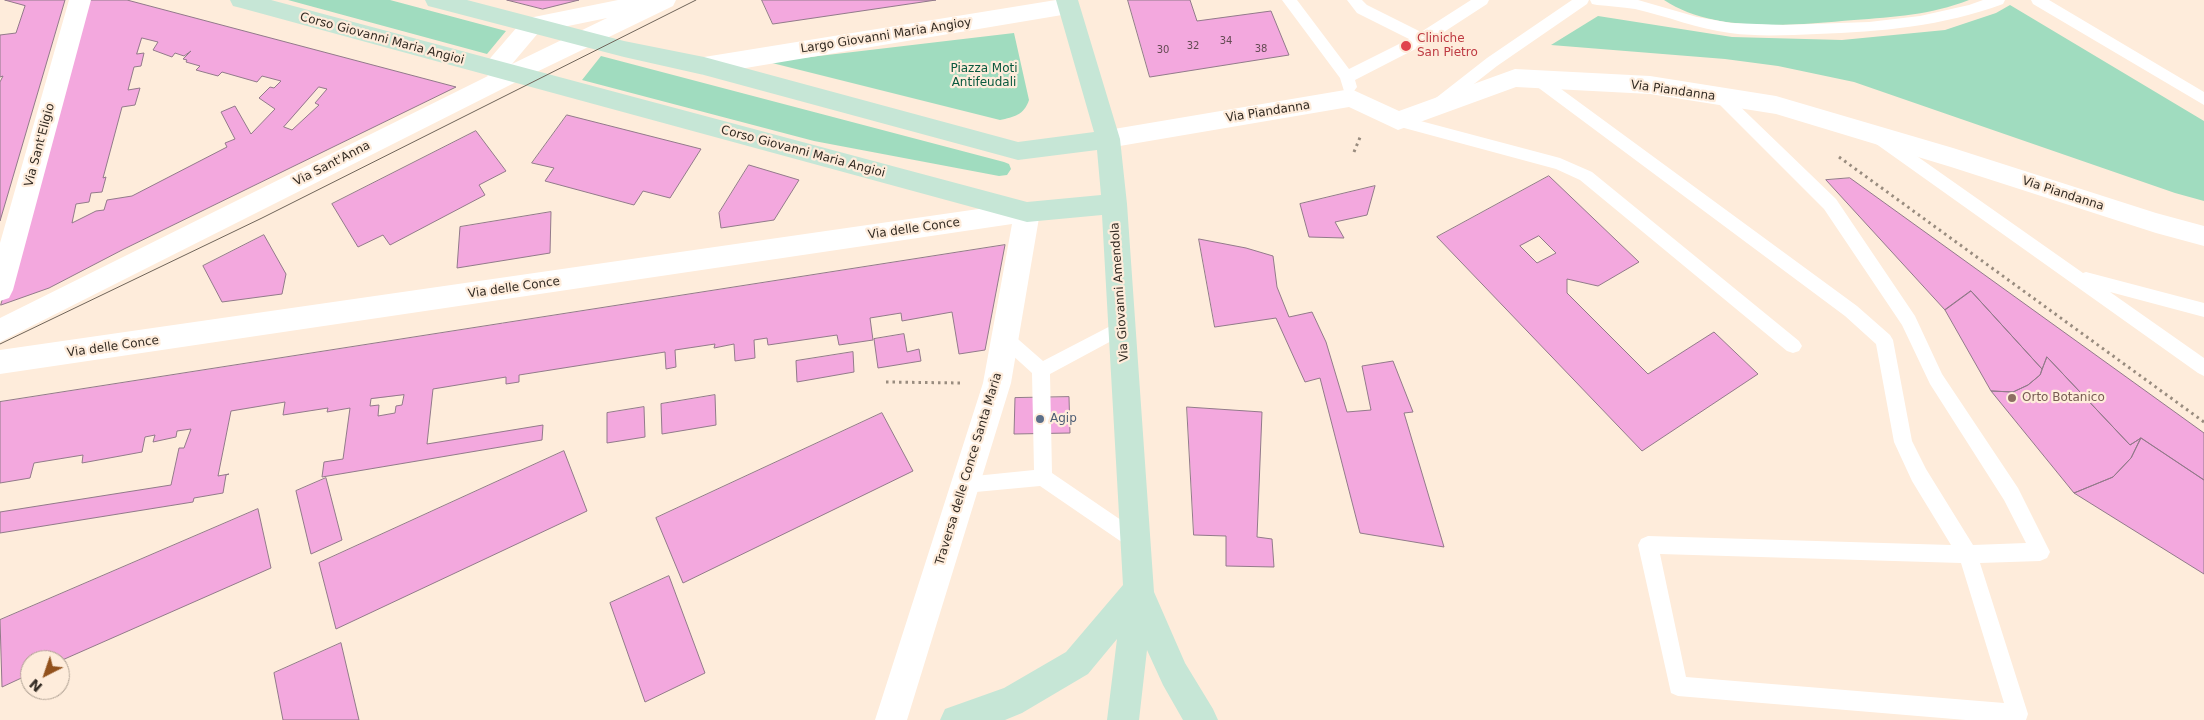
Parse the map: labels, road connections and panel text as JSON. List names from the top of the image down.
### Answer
{
  "streets": {
    "street": [
      "Largo Giovanni Maria Angioy",
      "Corso Giovanni Maria Angioi",
      "Via Piandanna",
      "Via Sant'Eligio",
      "Via Sant'Anna",
      "Via delle Conce",
      "Via Giovanni Amendola",
      "Traversa delle Conce Santa Maria"
    ]
  },
  "crossings": [
    ["Largo Giovanni Maria Angioy", "Via Giovanni Amendola"],
    ["Corso Giovanni Maria Angioi", "Via Sant'Anna"],
    ["Corso Giovanni Maria Angioi", "Via delle Conce"],
    ["Corso Giovanni Maria Angioi", "Via Giovanni Amendola"],
    ["Corso Giovanni Maria Angioi", "Traversa delle Conce Santa Maria"],
    ["Via Piandanna", "Via Giovanni Amendola"],
    ["Via delle Conce", "Traversa delle Conce Santa Maria"]
  ],
  "parks": ["Piazza Moti Antifeudali"],
  "places": ["Cliniche San Pietro", "Orto Botanico", "Agip"],
  "house_numbers": [
    "34",
    "32",
    "38",
    "30"
  ],
  "north": "bottom left"
}
